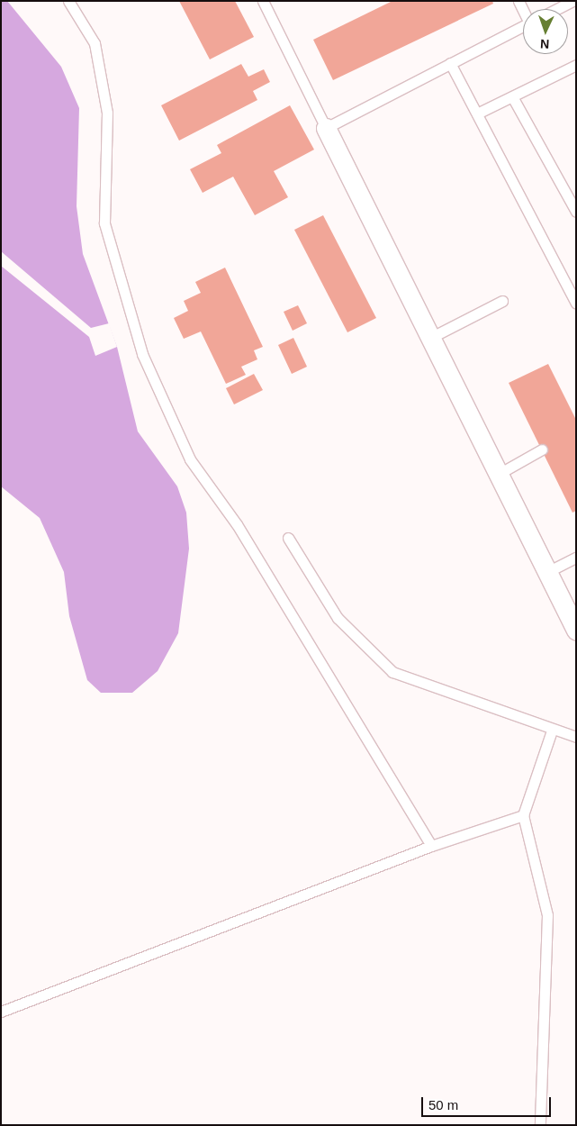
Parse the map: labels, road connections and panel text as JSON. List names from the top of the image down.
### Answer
{
  "scale_bar": "50 m",
  "north": "bottom"
}
